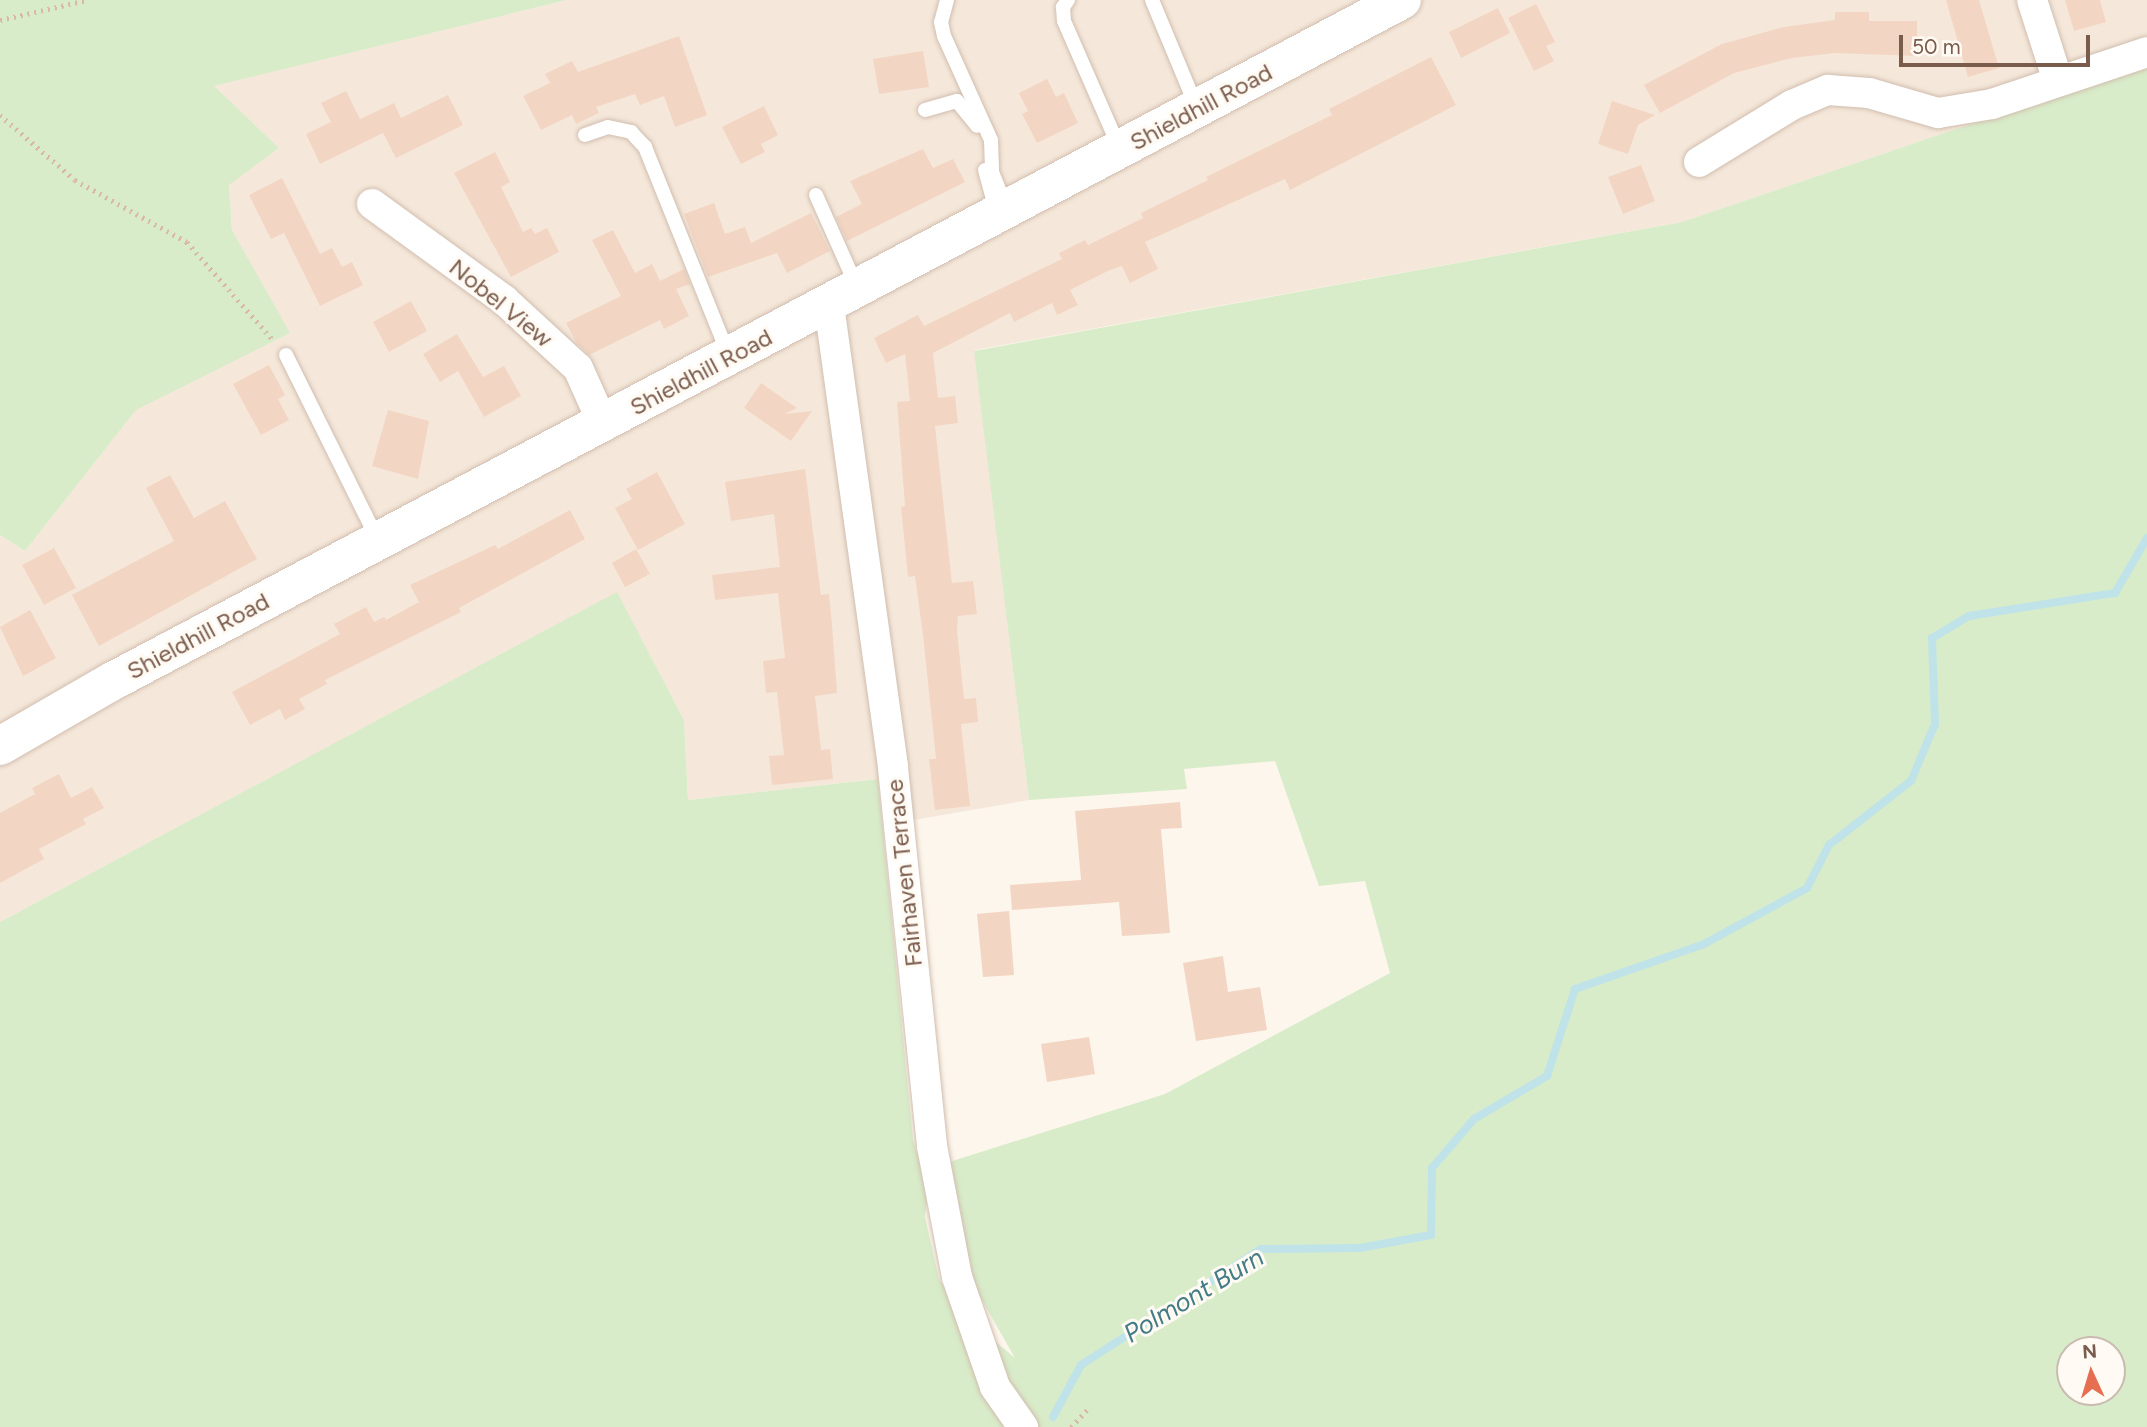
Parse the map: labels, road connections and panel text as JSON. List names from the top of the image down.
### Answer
{
  "streets": {
    "main road": ["Shieldhill Road"],
    "street": ["Nobel View", "Fairhaven Terrace"]
  },
  "crossings": [
    ["Shieldhill Road", "Nobel View"],
    ["Shieldhill Road", "Fairhaven Terrace"]
  ],
  "water": ["Polmont Burn"],
  "scale_bar": "50 m",
  "north": "top"
}
